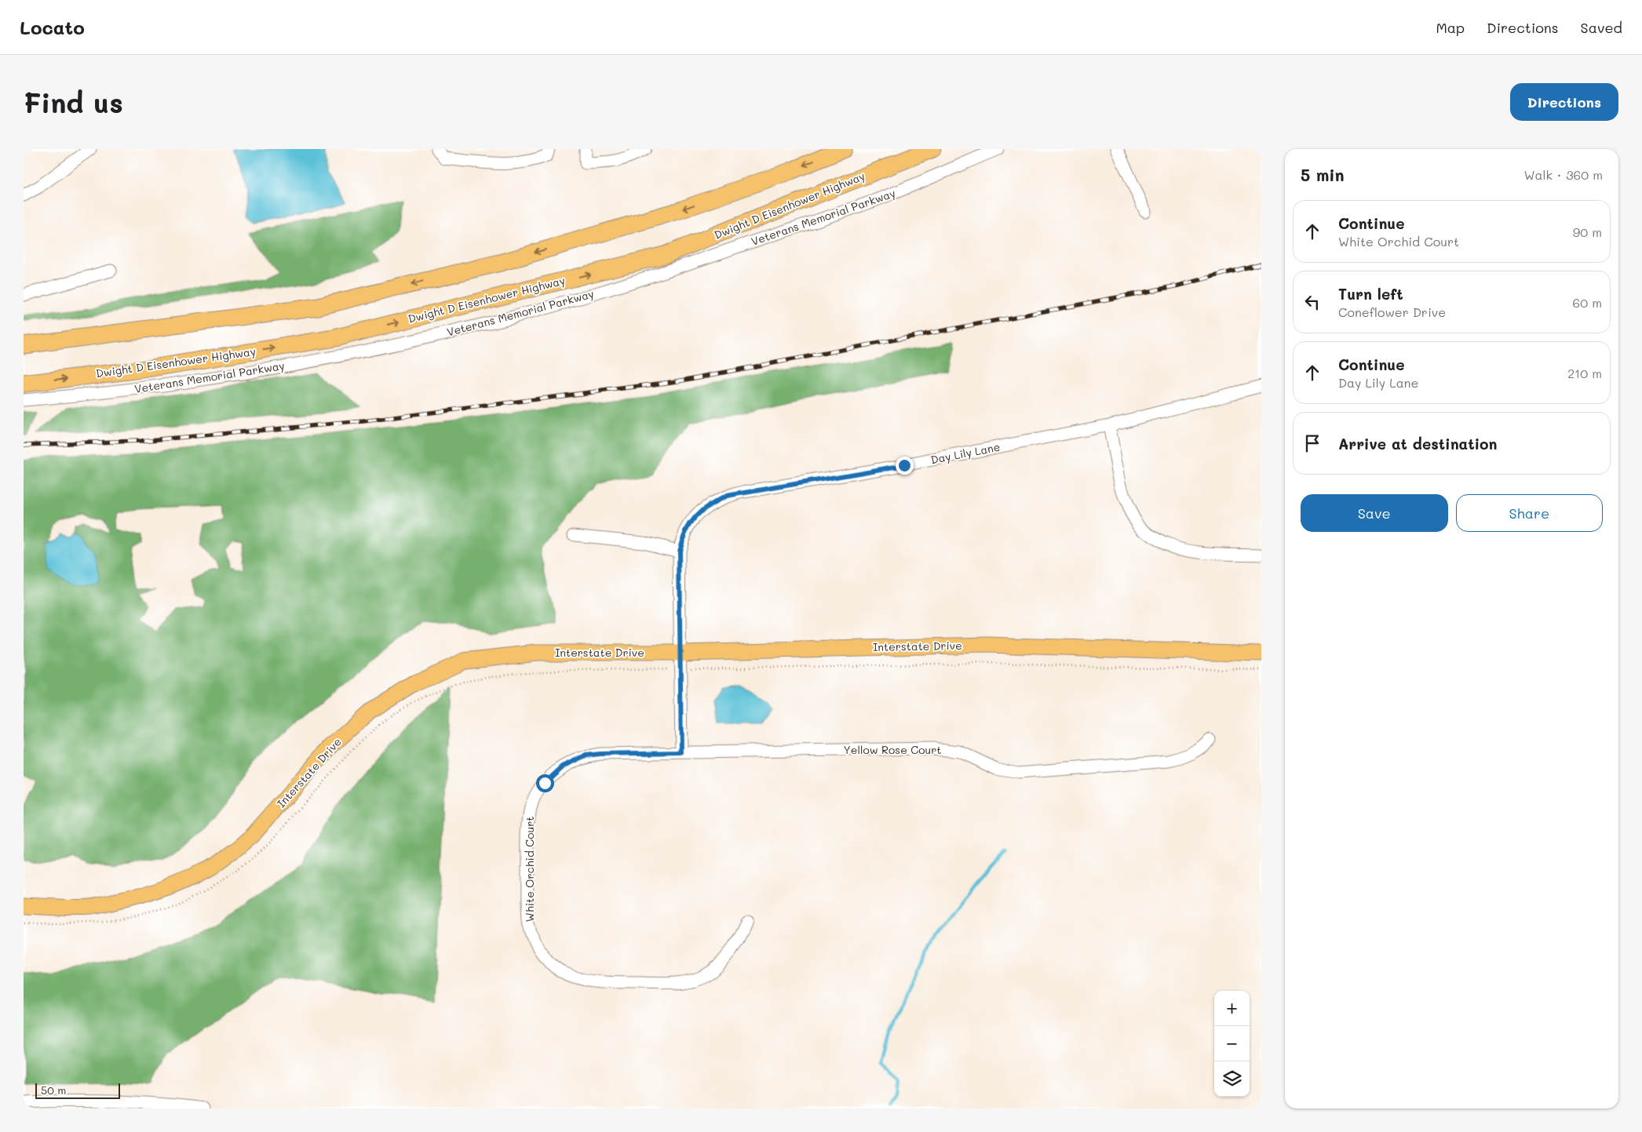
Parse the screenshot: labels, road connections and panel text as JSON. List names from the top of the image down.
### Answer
{
  "streets": {
    "highway": ["Dwight D Eisenhower Highway"],
    "main road": ["Interstate Drive"],
    "street": [
      "Veterans Memorial Parkway",
      "Day Lily Lane",
      "Yellow Rose Court",
      "White Orchid Court"
    ]
  },
  "crossings": [
    ["Day Lily Lane", "Interstate Drive"],
    ["Day Lily Lane", "Yellow Rose Court"],
    ["Day Lily Lane", "White Orchid Court"],
    ["Yellow Rose Court", "White Orchid Court"]
  ],
  "scale_bar": "50 m",
  "page": {
    "header": "Locato",
    "nav": ["Map", "Directions", "Saved"],
    "buttons": [
      "Directions",
      ["Save", "Share"]
    ],
    "title": "Find us",
    "heading": ["5 min", "Walk · 360 m"],
    "list": [
      ["Continue", "White Orchid Court", "90 m"],
      ["Turn left", "Coneflower Drive", "60 m"],
      ["Continue", "Day Lily Lane", "210 m"],
      "Arrive at destination"
    ],
    "map_buttons": ["+", "−"],
    "scale": "50 m"
  }
}
